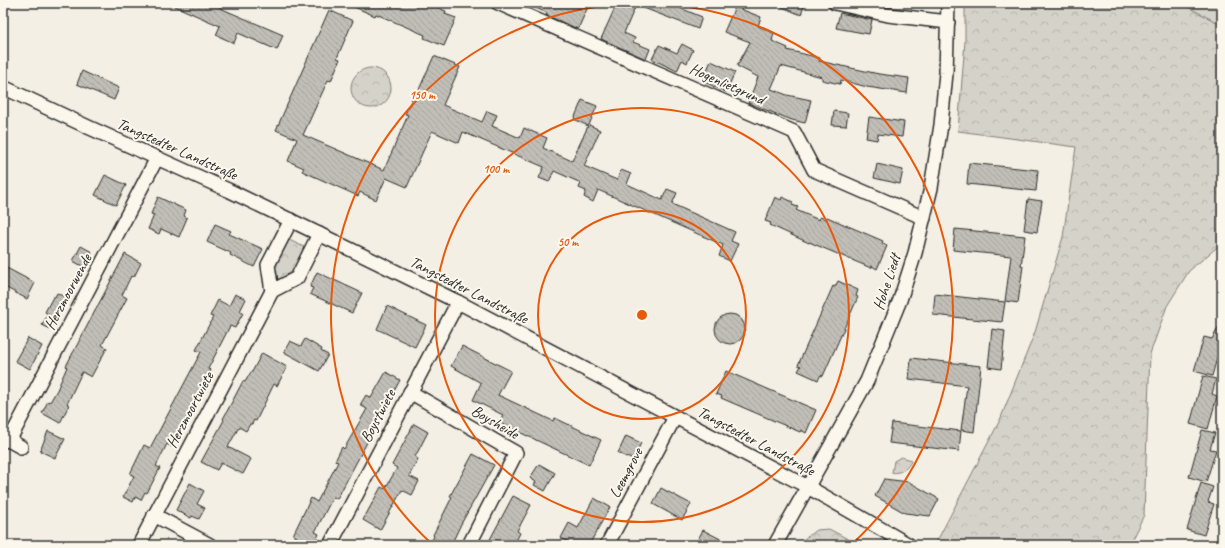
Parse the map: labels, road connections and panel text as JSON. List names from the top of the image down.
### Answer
{
  "streets": {
    "street": [
      "Hogenlietgrund",
      "Tangstedter Landstraße",
      "Hohe Liedt",
      "Herzmoorwende",
      "Herzmoortwiete",
      "Boystwiete",
      "Boysheide",
      "Leemgrove"
    ]
  },
  "crossings": [
    ["Hogenlietgrund", "Hohe Liedt"],
    ["Tangstedter Landstraße", "Hohe Liedt"],
    ["Tangstedter Landstraße", "Herzmoorwende"],
    ["Tangstedter Landstraße", "Boystwiete"],
    ["Tangstedter Landstraße", "Leemgrove"],
    ["Boystwiete", "Boysheide"]
  ],
  "rings": ["150 m", "100 m", "50 m"]
}
